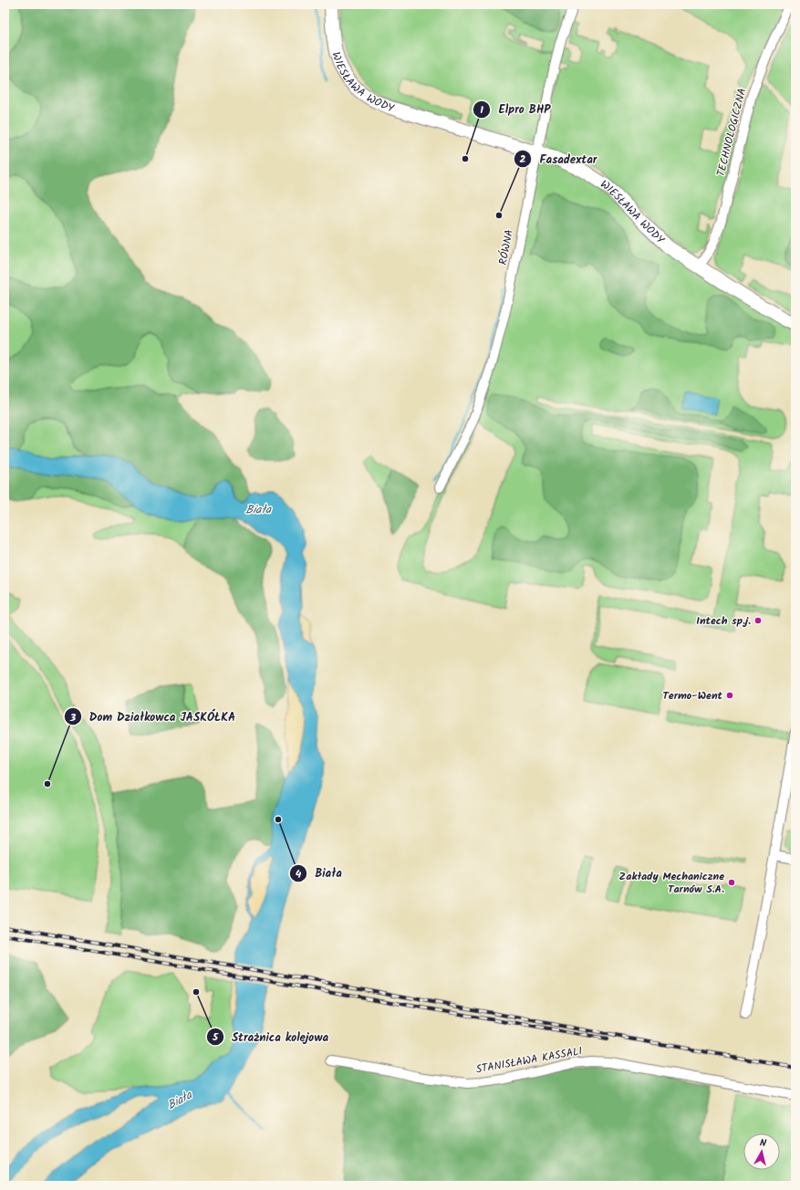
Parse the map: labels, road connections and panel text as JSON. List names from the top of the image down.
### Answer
{
  "streets": {
    "street": [
      "WIESŁAWA WODY",
      "TECHNOLOGICZNA",
      "RÓWNA",
      "STANISŁAWA KASSALI"
    ]
  },
  "crossings": [
    ["WIESŁAWA WODY", "TECHNOLOGICZNA"],
    ["WIESŁAWA WODY", "RÓWNA"]
  ],
  "water": ["Biała"],
  "places": [
    "Elpro BHP",
    "Fasadextar",
    "Intech sp.j.",
    "Termo-Went",
    "Dom Działkowca JASKÓŁKA",
    "Biała",
    "Zakłady Mechaniczne Tarnów S.A.",
    "Strażnica kolejowa"
  ],
  "north": "top"
}
